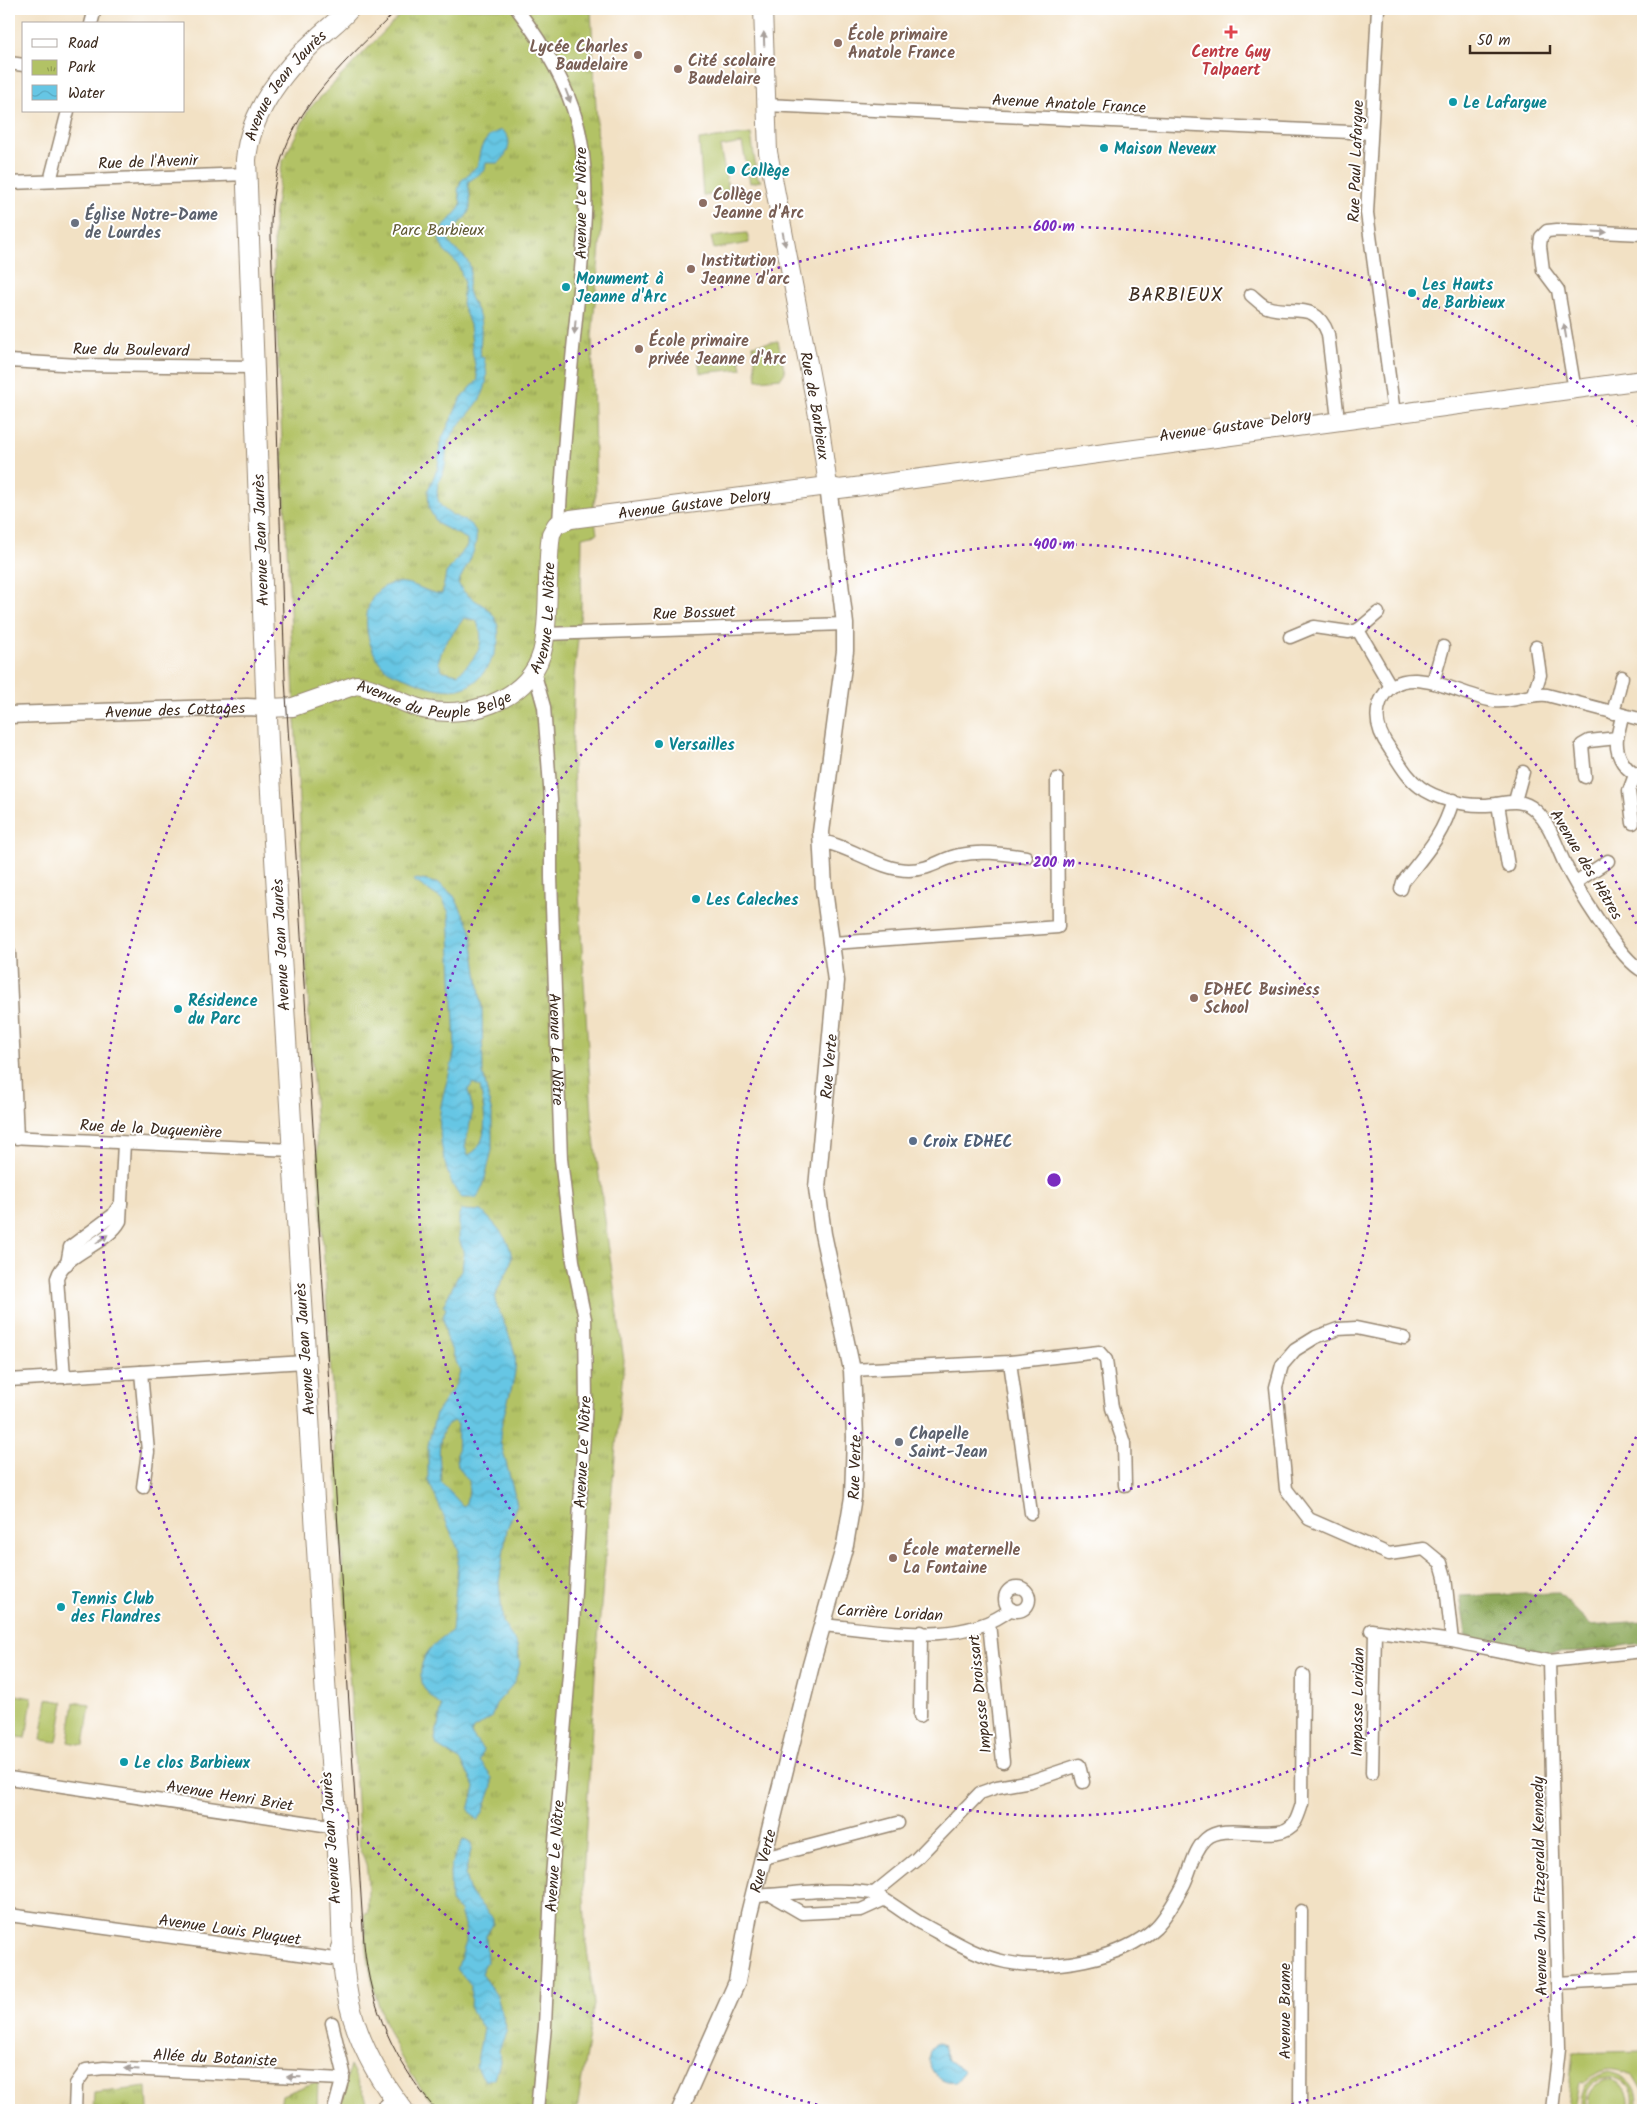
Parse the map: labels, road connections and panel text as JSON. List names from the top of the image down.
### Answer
{
  "streets": {
    "main road": [
      "Avenue Jean Jaurès",
      "Avenue Le Nôtre",
      "Rue de Barbieux",
      "Avenue Gustave Delory",
      "Avenue du Peuple Belge"
    ],
    "street": [
      "Avenue Anatole France",
      "Rue de l'Avenir",
      "Rue Paul Lafargue",
      "Rue du Boulevard",
      "Rue Bossuet",
      "Avenue des Cottages",
      "Avenue des Hêtres",
      "Rue Verte",
      "Rue de la Duquenière",
      "Carrière Loridan",
      "Impasse Droissart",
      "Impasse Loridan",
      "Avenue Henri Briet",
      "Avenue John Fitzgerald Kennedy",
      "Avenue Louis Pluquet",
      "Avenue Brame",
      "Allée du Botaniste"
    ]
  },
  "crossings": [
    ["Avenue Jean Jaurès", "Rue de l'Avenir"],
    ["Avenue Jean Jaurès", "Rue du Boulevard"],
    ["Avenue Jean Jaurès", "Avenue du Peuple Belge"],
    ["Avenue Jean Jaurès", "Avenue des Cottages"],
    ["Avenue Jean Jaurès", "Rue de la Duquenière"],
    ["Avenue Jean Jaurès", "Avenue Henri Briet"],
    ["Avenue Jean Jaurès", "Avenue Louis Pluquet"],
    ["Avenue Anatole France", "Rue Paul Lafargue"],
    ["Avenue Anatole France", "Rue de Barbieux"],
    ["Rue Paul Lafargue", "Avenue Gustave Delory"],
    ["Avenue Le Nôtre", "Avenue Gustave Delory"],
    ["Avenue Le Nôtre", "Rue Bossuet"],
    ["Avenue Le Nôtre", "Avenue du Peuple Belge"],
    ["Rue de Barbieux", "Avenue Gustave Delory"],
    ["Rue de Barbieux", "Rue Bossuet"],
    ["Rue de Barbieux", "Rue Verte"],
    ["Avenue du Peuple Belge", "Avenue des Cottages"],
    ["Rue Verte", "Carrière Loridan"],
    ["Carrière Loridan", "Impasse Droissart"]
  ],
  "one_way": ["Allée du Botaniste"],
  "districts": ["BARBIEUX"],
  "parks": ["Parc Barbieux"],
  "places": {
    "health": ["Centre Guy Talpaert"],
    "other": [
      "École primaire Anatole France",
      "Lycée Charles Baudelaire",
      "Cité scolaire Baudelaire",
      "Le Lafargue",
      "Maison Neveux",
      "Collège",
      "Collège Jeanne d'Arc",
      "Église Notre-Dame de Lourdes",
      "Institution Jeanne d'arc",
      "Monument à Jeanne d'Arc",
      "Les Hauts de Barbieux",
      "École primaire privée Jeanne d'Arc",
      "Versailles",
      "Les Caleches",
      "EDHEC Business School",
      "Résidence du Parc",
      "Croix EDHEC",
      "Chapelle Saint-Jean",
      "École maternelle La Fontaine",
      "Tennis Club des Flandres",
      "Le clos Barbieux"
    ]
  },
  "legend": ["Road", "Park", "Water"],
  "scale_bar": "50 m",
  "rings": ["600 m", "400 m", "200 m"]
}
